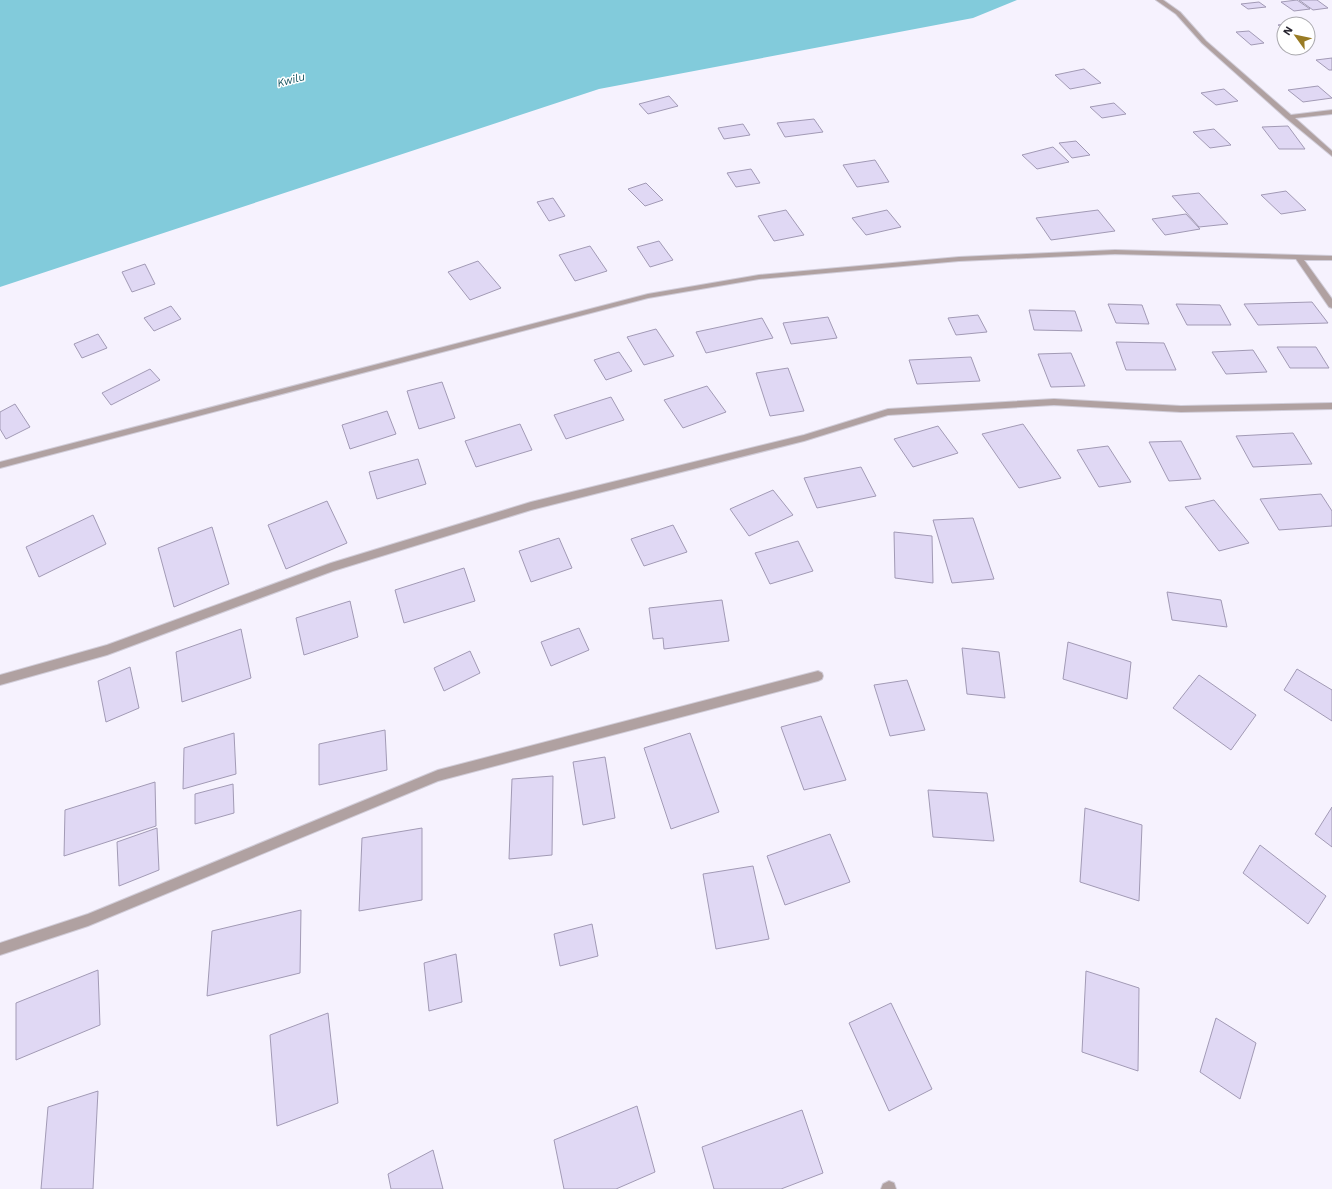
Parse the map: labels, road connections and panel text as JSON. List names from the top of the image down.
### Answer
{
  "water": ["Kwilu"],
  "north": "top left"
}
